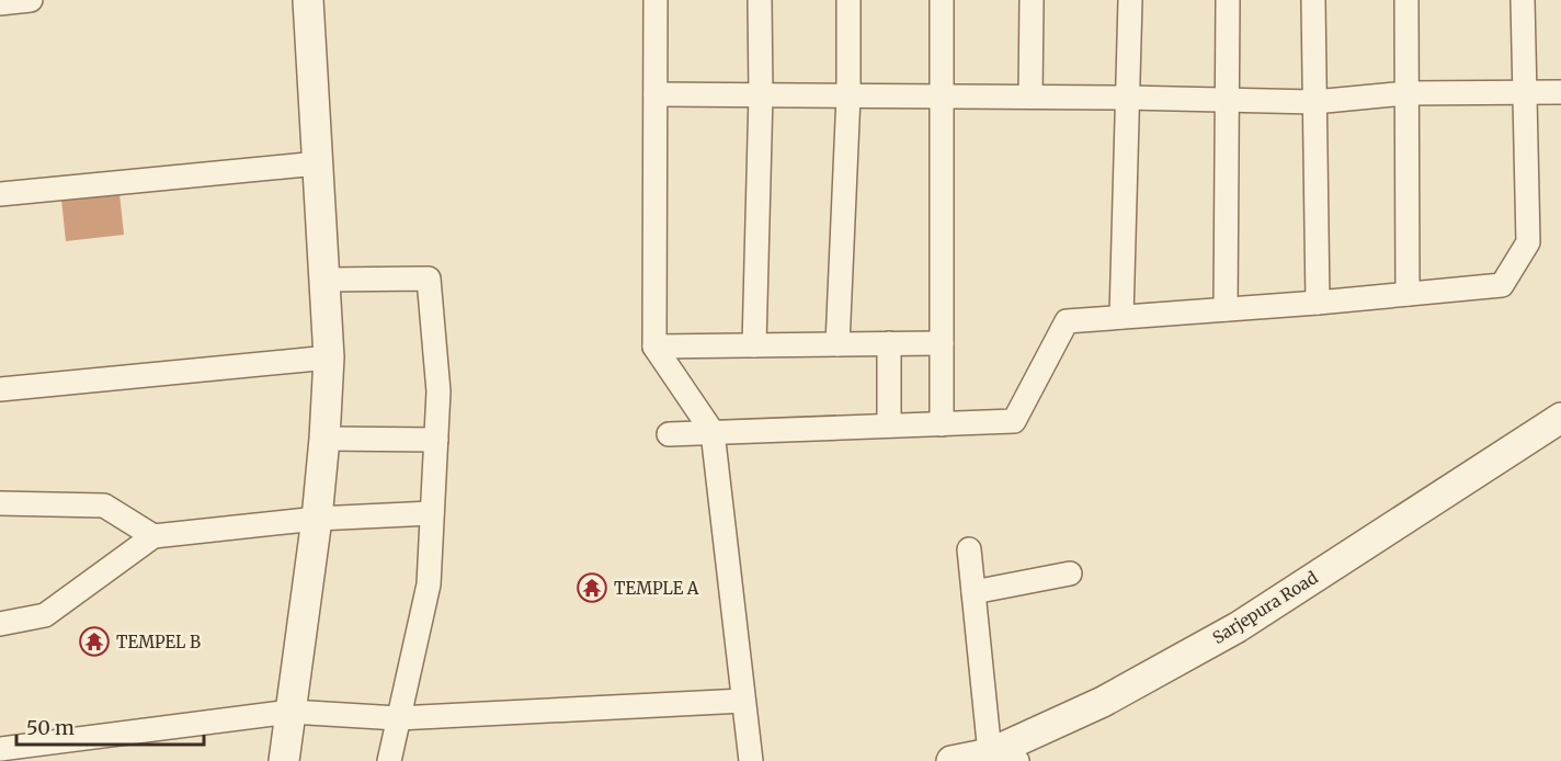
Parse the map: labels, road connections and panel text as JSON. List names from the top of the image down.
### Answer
{
  "streets": {
    "street": ["Sarjepura Road"]
  },
  "places": {
    "temple": ["TEMPLE A", "TEMPEL B"]
  },
  "scale_bar": "50 m"
}
